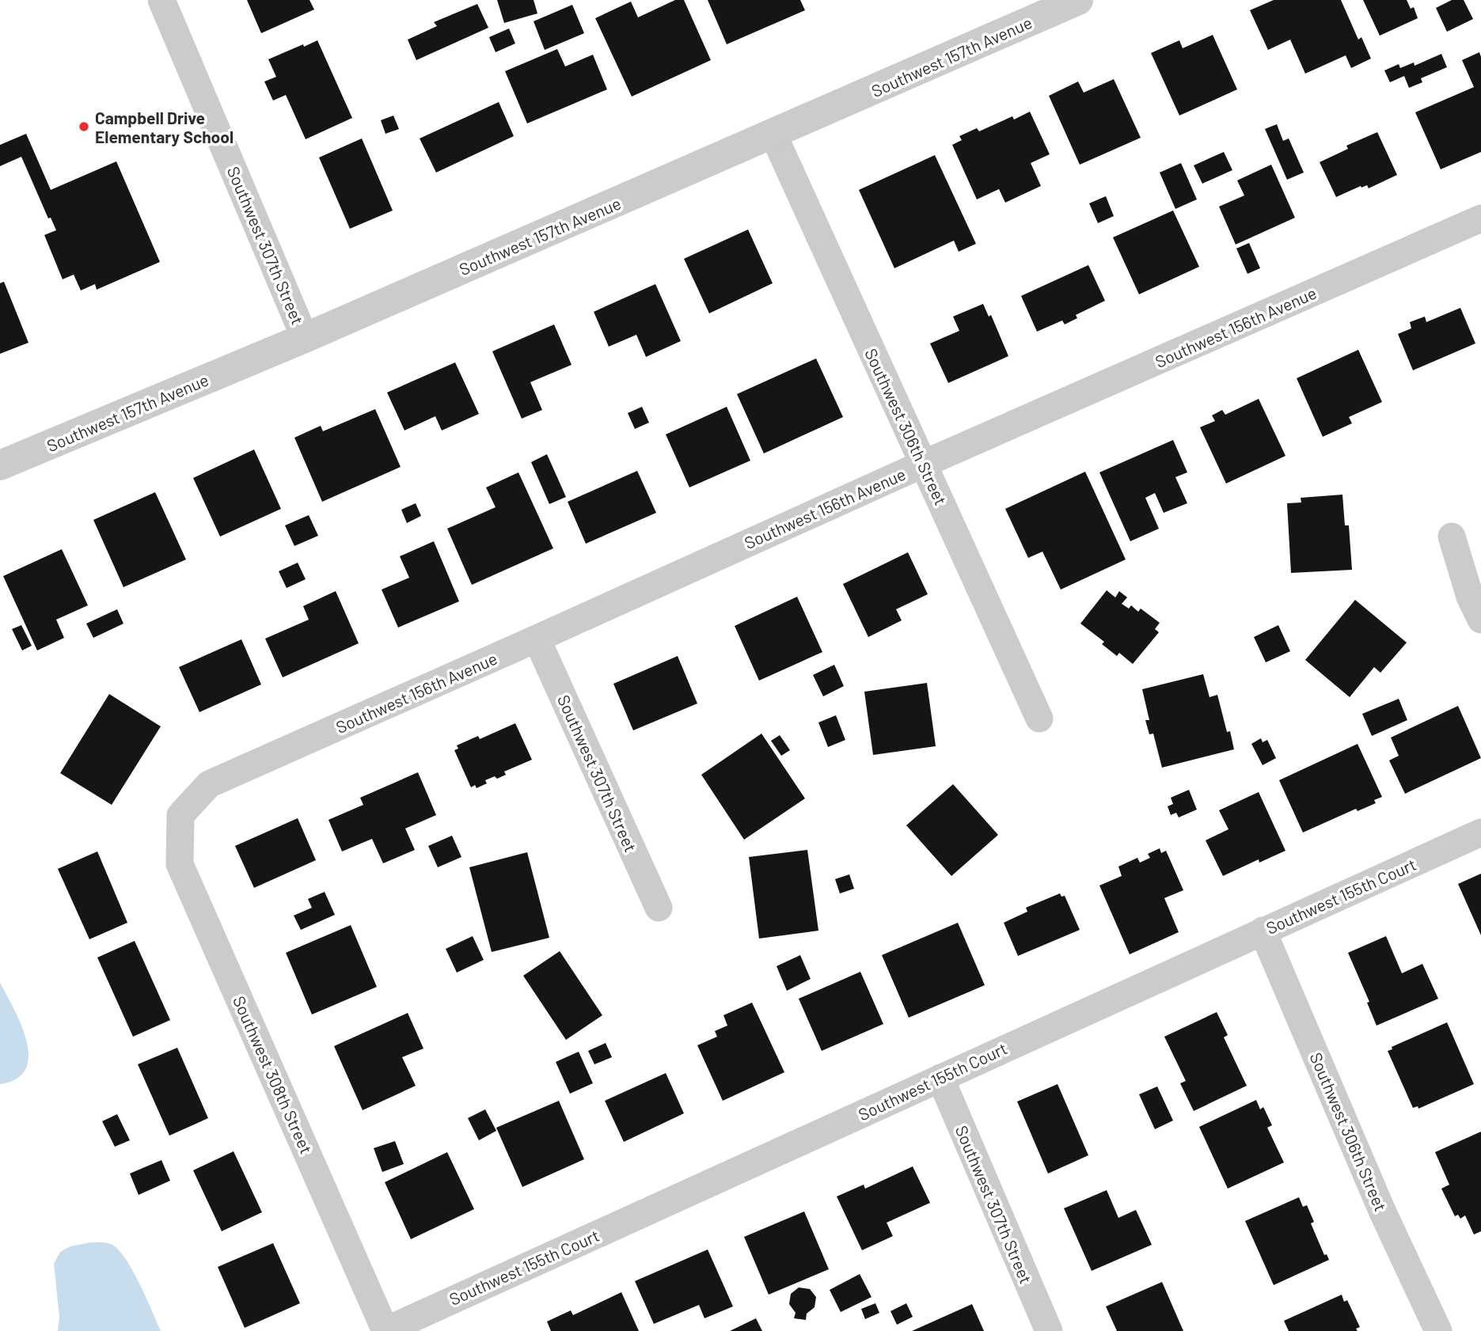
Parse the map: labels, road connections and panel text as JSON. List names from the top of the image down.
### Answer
{
  "streets": {
    "street": [
      "Southwest 157th Avenue",
      "Southwest 307th Street",
      "Southwest 156th Avenue",
      "Southwest 306th Street",
      "Southwest 155th Court",
      "Southwest 308th Street"
    ]
  },
  "crossings": [
    ["Southwest 157th Avenue", "Southwest 307th Street"],
    ["Southwest 157th Avenue", "Southwest 306th Street"],
    ["Southwest 307th Street", "Southwest 156th Avenue"],
    ["Southwest 307th Street", "Southwest 155th Court"],
    ["Southwest 156th Avenue", "Southwest 306th Street"],
    ["Southwest 156th Avenue", "Southwest 308th Street"],
    ["Southwest 306th Street", "Southwest 155th Court"],
    ["Southwest 155th Court", "Southwest 308th Street"]
  ],
  "places": ["Campbell Drive Elementary School"]
}
